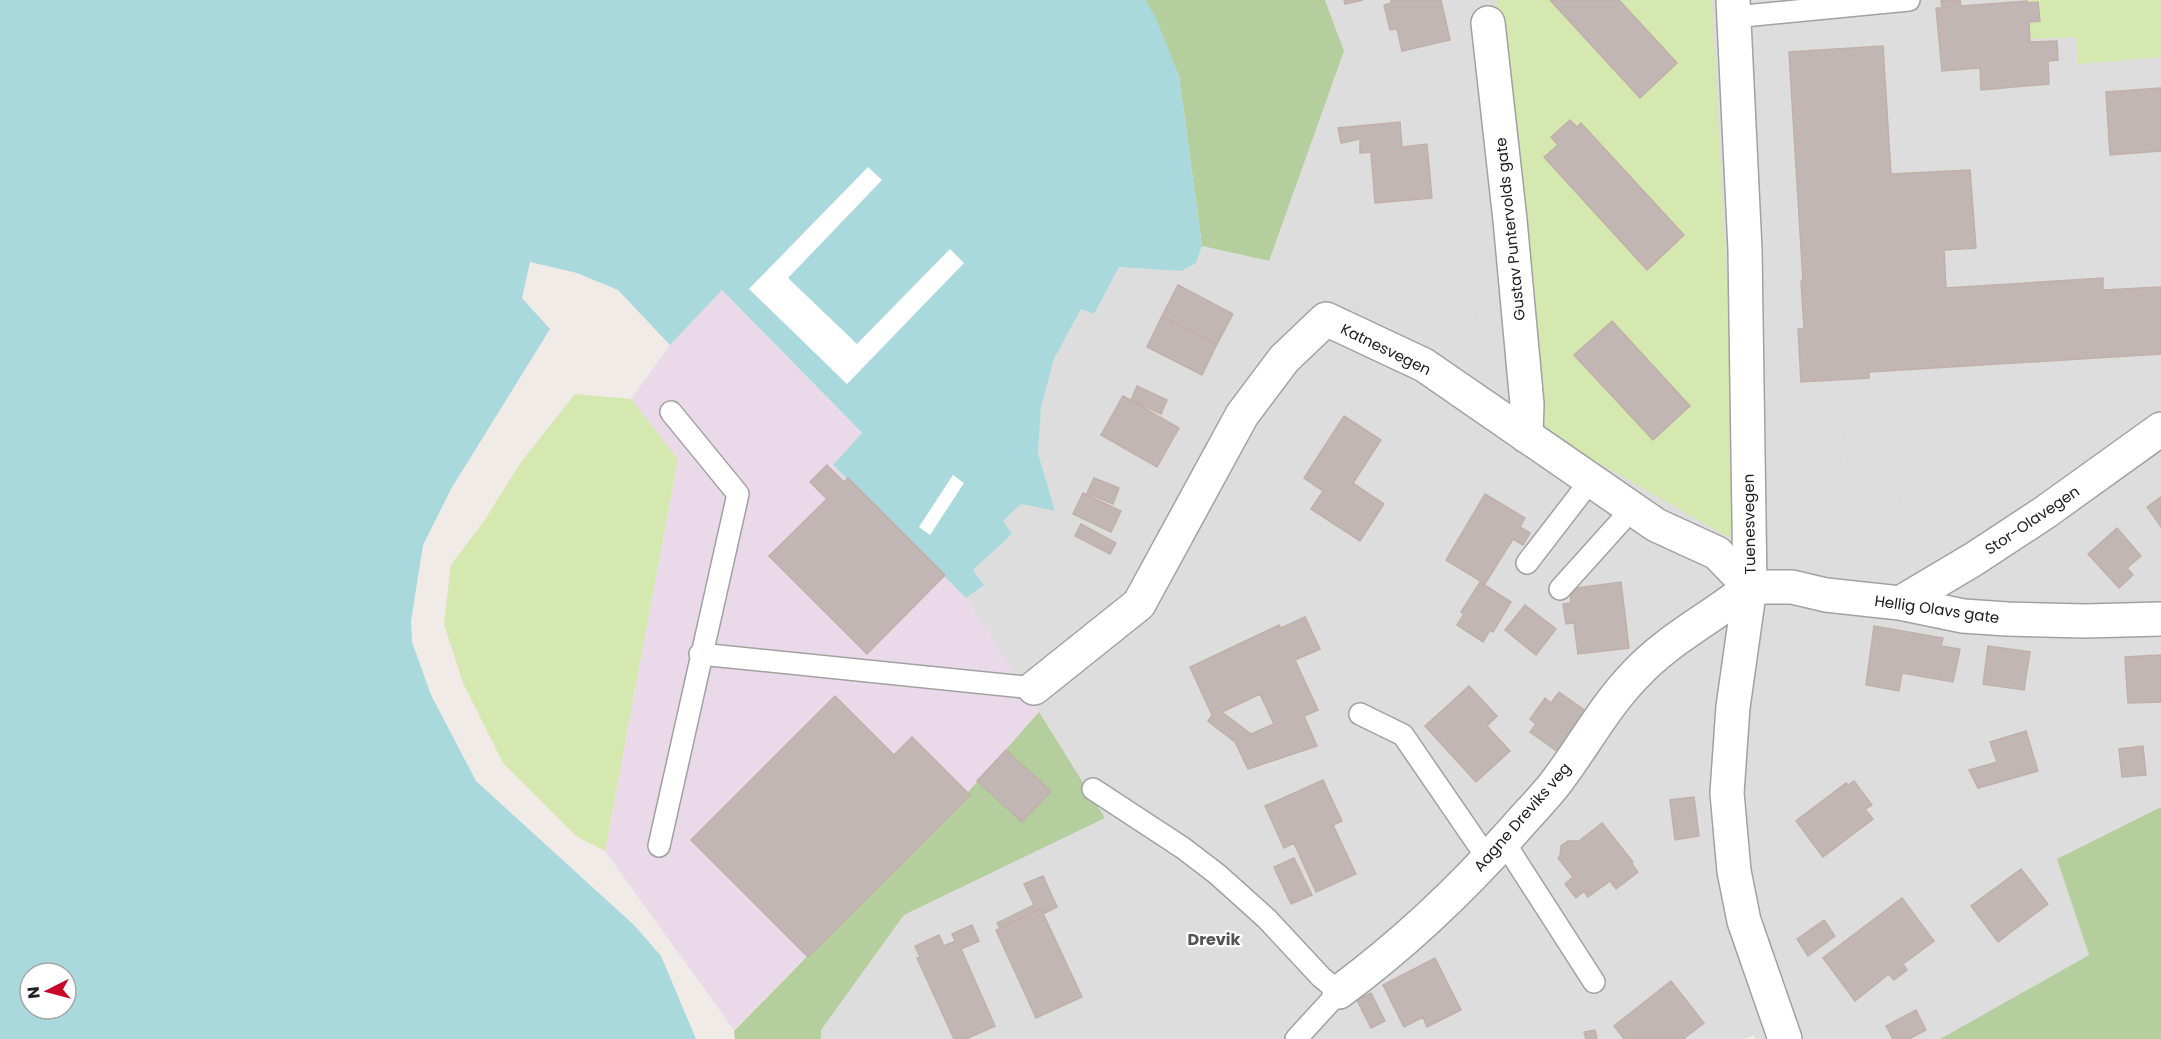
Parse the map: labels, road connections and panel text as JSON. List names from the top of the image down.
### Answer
{
  "streets": {
    "street": [
      "Gustav Puntervolds gate",
      "Katnesvegen",
      "Stor-Olavegen",
      "Tuenesvegen",
      "Hellig Olavs gate",
      "Aagne Dreviks veg"
    ]
  },
  "crossings": [
    ["Gustav Puntervolds gate", "Katnesvegen"],
    ["Katnesvegen", "Tuenesvegen"],
    ["Katnesvegen", "Hellig Olavs gate"],
    ["Katnesvegen", "Aagne Dreviks veg"],
    ["Stor-Olavegen", "Hellig Olavs gate"],
    ["Tuenesvegen", "Hellig Olavs gate"],
    ["Tuenesvegen", "Aagne Dreviks veg"],
    ["Hellig Olavs gate", "Aagne Dreviks veg"]
  ],
  "districts": ["Drevik"],
  "north": "left"
}
